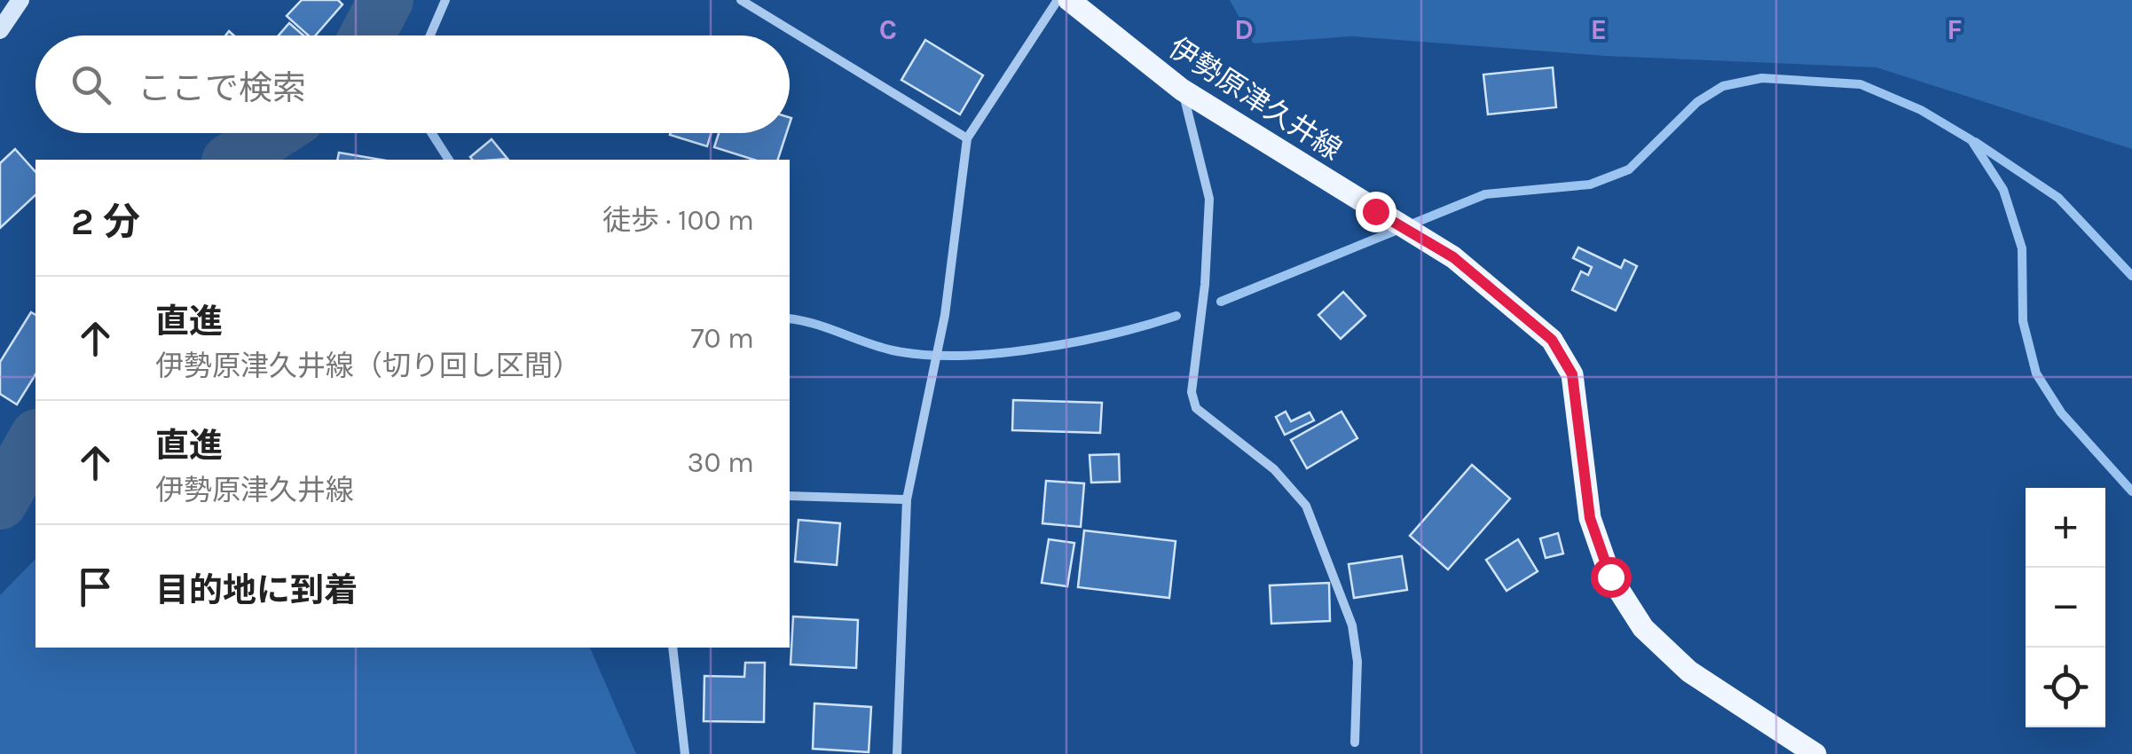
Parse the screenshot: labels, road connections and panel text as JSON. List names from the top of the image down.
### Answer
{
  "streets": {
    "main road": ["伊勢原津久井線"]
  },
  "page": {
    "search": "ここで検索",
    "heading": ["2 分", "徒歩 · 100 m"],
    "list": [
      ["直進", "伊勢原津久井線（切り回し区間）", "70 m"],
      ["直進", "伊勢原津久井線", "30 m"],
      "目的地に到着"
    ],
    "map_buttons": ["+", "−"]
  },
  "grid": {
    "columns": [
      "C",
      "D",
      "E",
      "F"
    ]
  }
}
